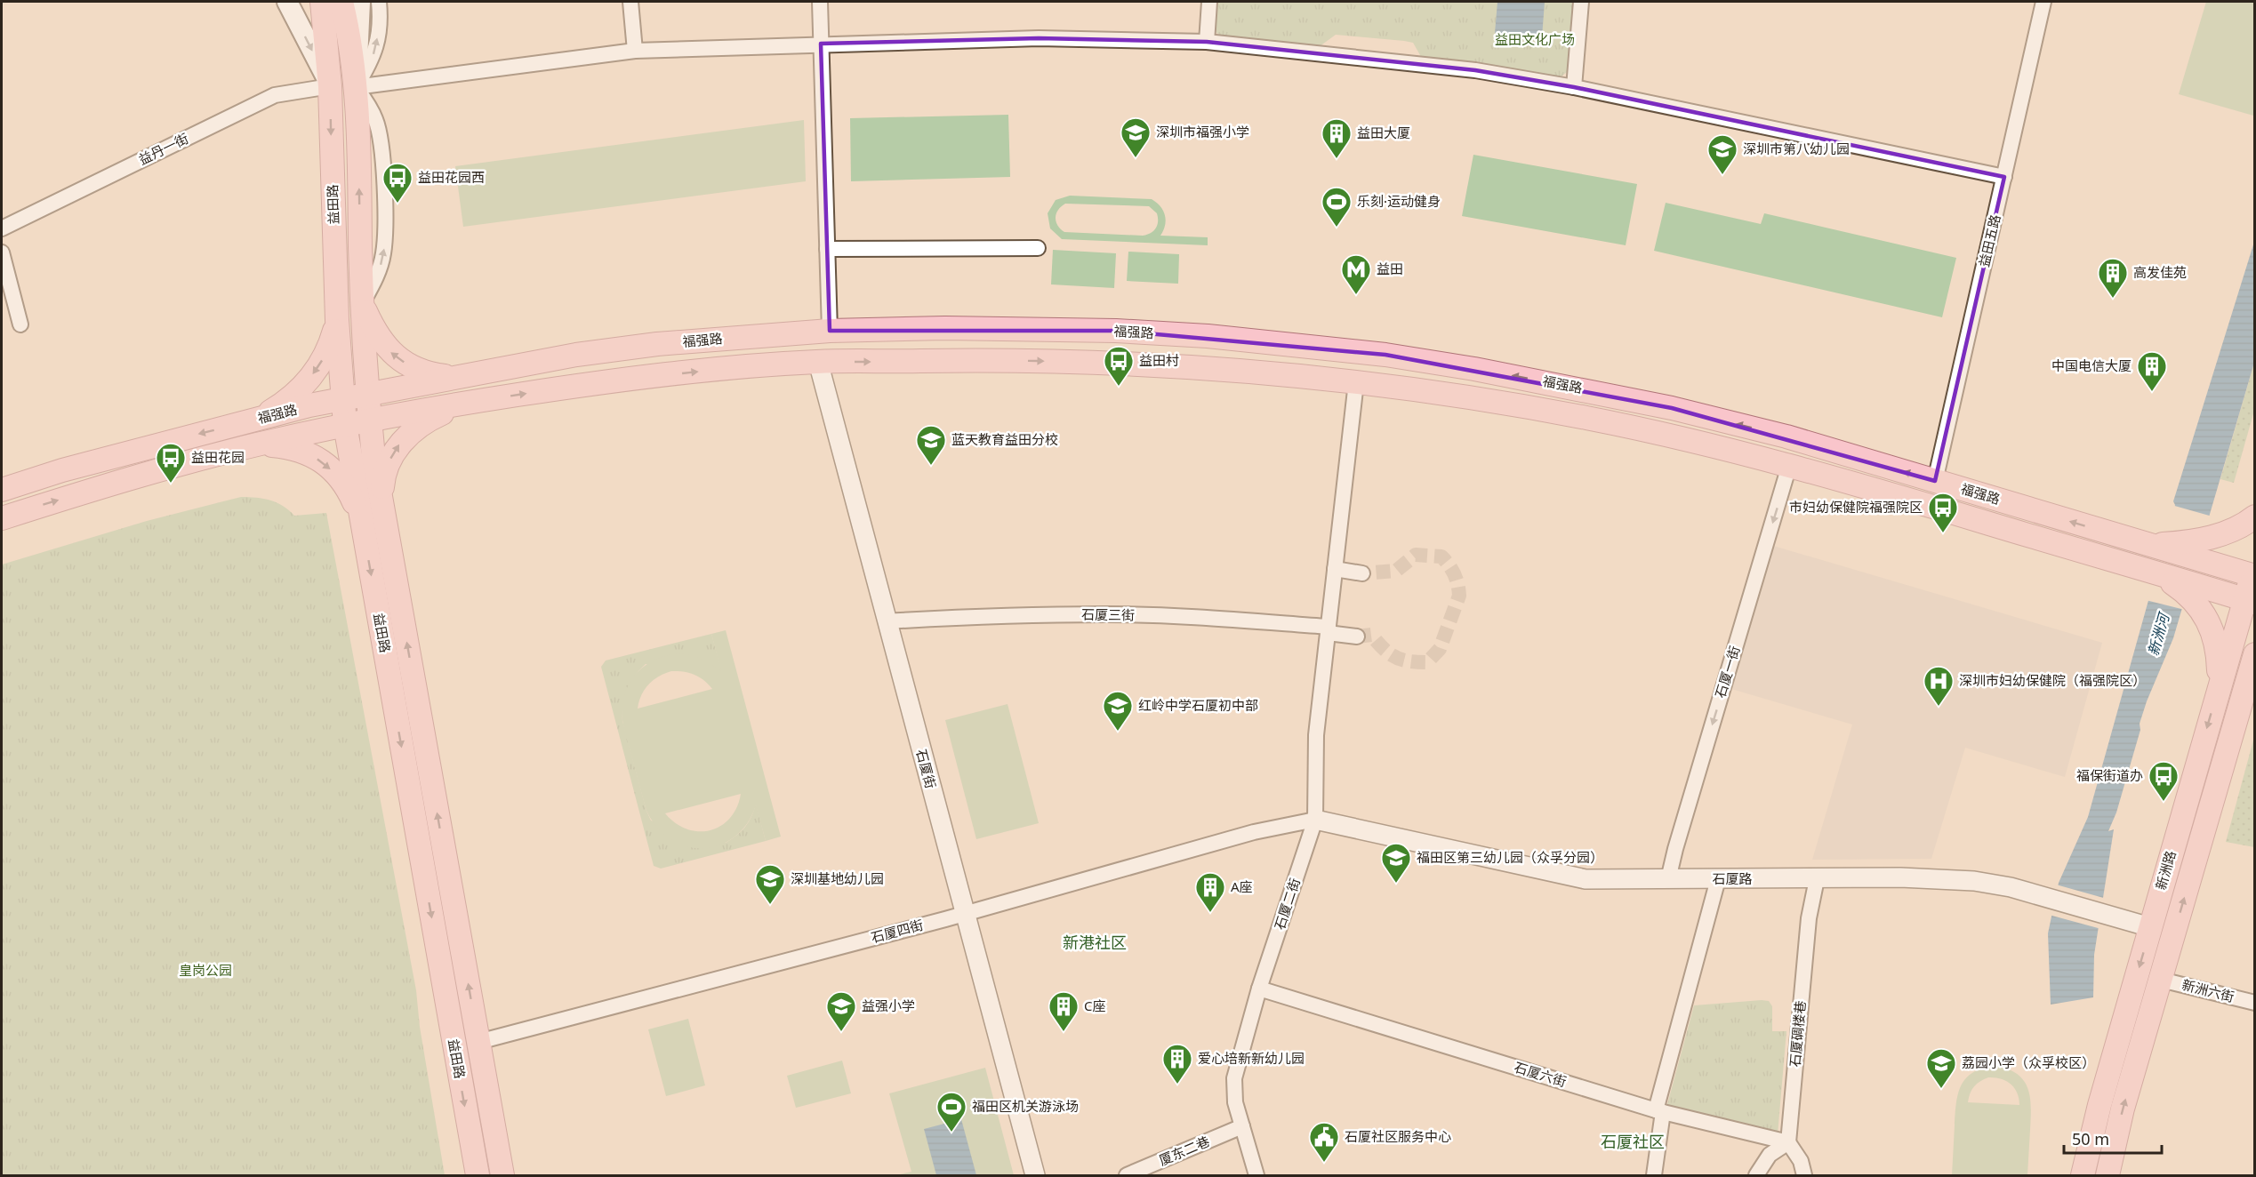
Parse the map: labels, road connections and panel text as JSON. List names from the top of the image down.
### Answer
{
  "streets": {
    "main road": ["益田路", "福强路", "新洲路"],
    "street": [
      "益丹一街",
      "益田五路",
      "石厦三街",
      "石厦一街",
      "石厦街",
      "石厦路",
      "石厦二街",
      "石厦四街",
      "新洲六街",
      "石厦碉楼巷",
      "石厦六街",
      "厦东二巷"
    ]
  },
  "crossings": [
    ["益丹一街", "益田路"],
    ["益田路", "福强路"],
    ["益田路", "石厦四街"],
    ["益田五路", "福强路"],
    ["福强路", "石厦一街"],
    ["福强路", "石厦街"],
    ["福强路", "新洲路"],
    ["福强路", "石厦二街"],
    ["石厦三街", "石厦街"],
    ["石厦三街", "石厦二街"],
    ["石厦一街", "石厦路"],
    ["石厦街", "石厦四街"],
    ["新洲路", "石厦路"],
    ["新洲路", "新洲六街"],
    ["石厦路", "石厦二街"],
    ["石厦路", "石厦四街"],
    ["石厦路", "石厦碉楼巷"],
    ["石厦二街", "石厦四街"],
    ["石厦二街", "石厦六街"],
    ["石厦二街", "厦东二巷"],
    ["石厦碉楼巷", "石厦六街"]
  ],
  "one_way": ["石厦一街"],
  "districts": ["新港社区", "石厦社区"],
  "water": ["新洲河"],
  "parks": ["益田文化广场", "皇岗公园"],
  "places": {
    "school or university": [
      "深圳市福强小学",
      "深圳市第八幼儿园",
      "蓝天教育益田分校",
      "红岭中学石厦初中部",
      "福田区第三幼儿园（众孚分园）",
      "深圳基地幼儿园",
      "益强小学",
      "荔园小学（众孚校区）"
    ],
    "building": [
      "益田大厦",
      "高发佳苑",
      "中国电信大厦",
      "A座",
      "C座",
      "爱心培新新幼儿园"
    ],
    "bus stop": [
      "益田花园西",
      "益田村",
      "益田花园",
      "市妇幼保健院福强院区",
      "福保街道办"
    ],
    "sports": ["乐刻·运动健身", "福田区机关游泳场"],
    "metro station": ["益田"],
    "hospital": ["深圳市妇幼保健院（福强院区）"],
    "public building": ["石厦社区服务中心"]
  },
  "scale_bar": "50 m"
}
